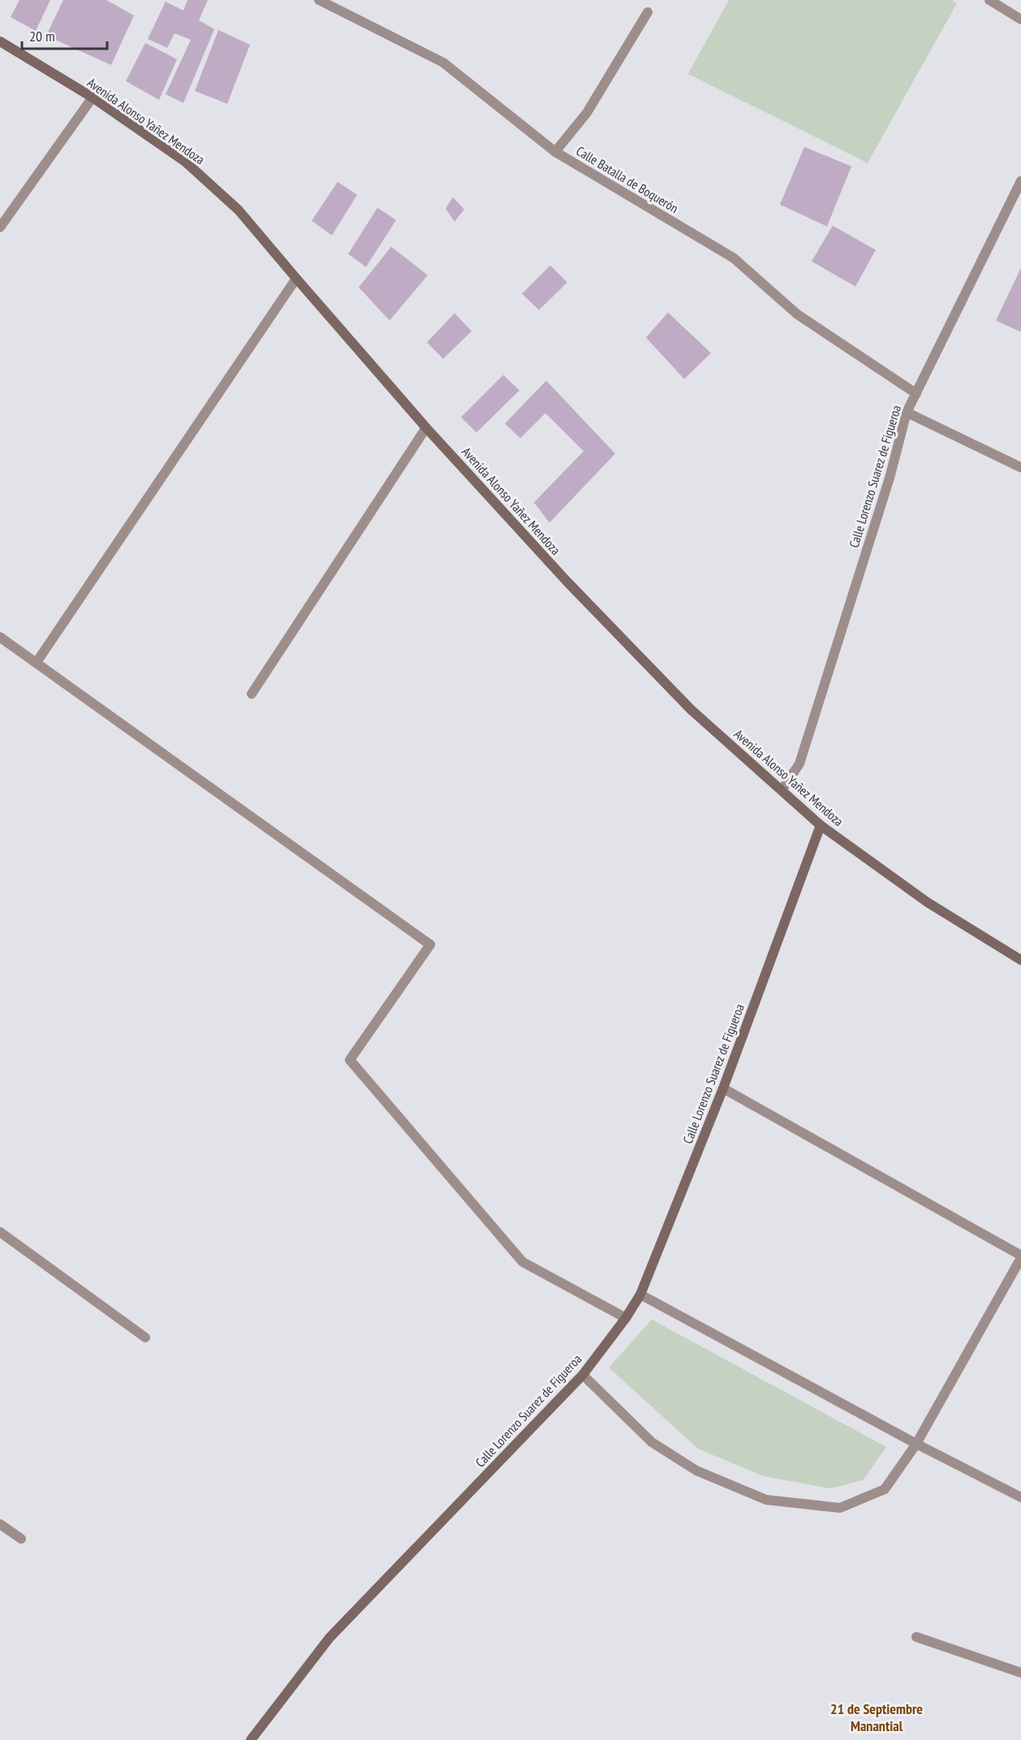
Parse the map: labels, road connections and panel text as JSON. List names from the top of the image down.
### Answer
{
  "streets": {
    "main road": ["Avenida Alonso Yañez Mendoza", "Calle Lorenzo Suarez de Figueroa"],
    "street": ["Calle Batalla de Boquerón"]
  },
  "crossings": [
    ["Avenida Alonso Yañez Mendoza", "Calle Lorenzo Suarez de Figueroa"],
    ["Calle Batalla de Boquerón", "Calle Lorenzo Suarez de Figueroa"]
  ],
  "districts": ["21 de Septiembre Manantial"],
  "scale_bar": "20 m"
}
